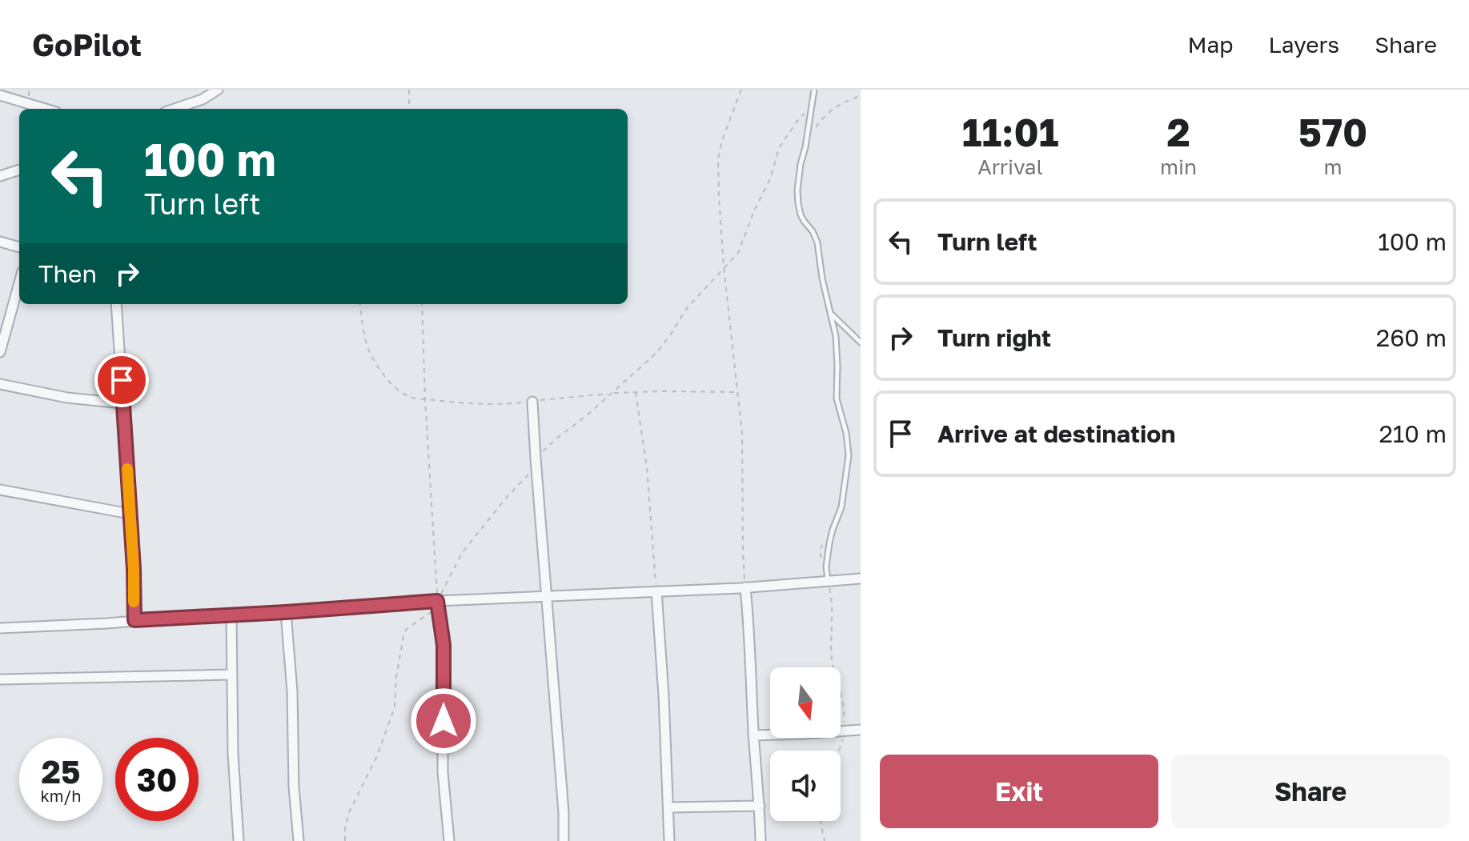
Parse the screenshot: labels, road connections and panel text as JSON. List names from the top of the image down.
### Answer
{
  "north": "bottom",
  "page": {
    "header": "GoPilot",
    "nav": ["Map", "Layers", "Share"],
    "eta": [
      "11:01",
      "Arrival",
      "2",
      "min",
      "570",
      "m"
    ],
    "turn": ["100 m", "Turn left"],
    "list": [
      {
        "name": "Turn left",
        "value": "100 m"
      },
      {
        "name": "Turn right",
        "value": "260 m"
      },
      {
        "name": "Arrive at destination",
        "value": "210 m"
      }
    ],
    "then": "Then",
    "speed": "25 km/h",
    "limit": "30",
    "buttons": ["Exit", "Share"]
  }
}
